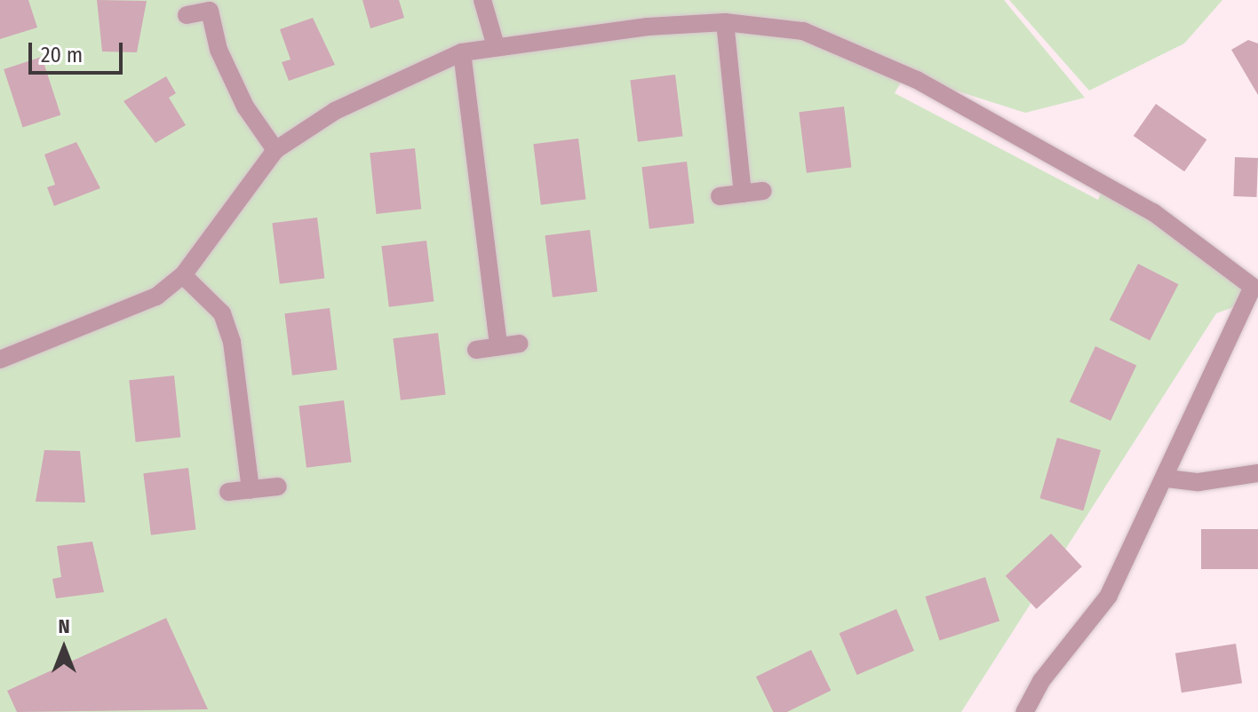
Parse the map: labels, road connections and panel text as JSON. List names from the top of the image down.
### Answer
{
  "scale_bar": "20 m",
  "north": "top"
}
